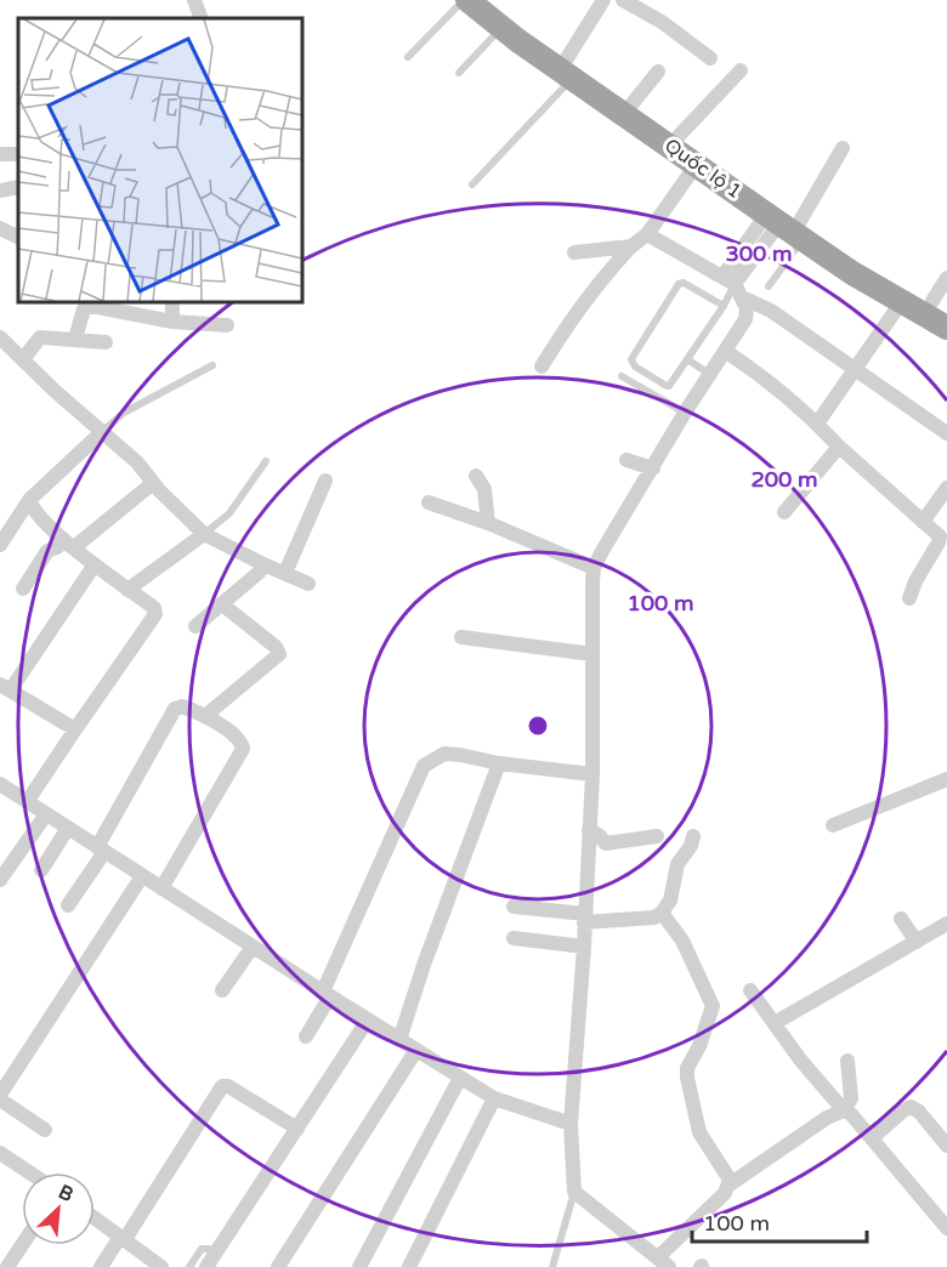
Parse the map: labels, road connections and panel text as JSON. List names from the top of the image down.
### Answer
{
  "streets": {
    "highway": ["Quốc lộ 1"]
  },
  "scale_bar": "100 m",
  "north": "top right",
  "rings": ["300 m", "200 m", "100 m"]
}
